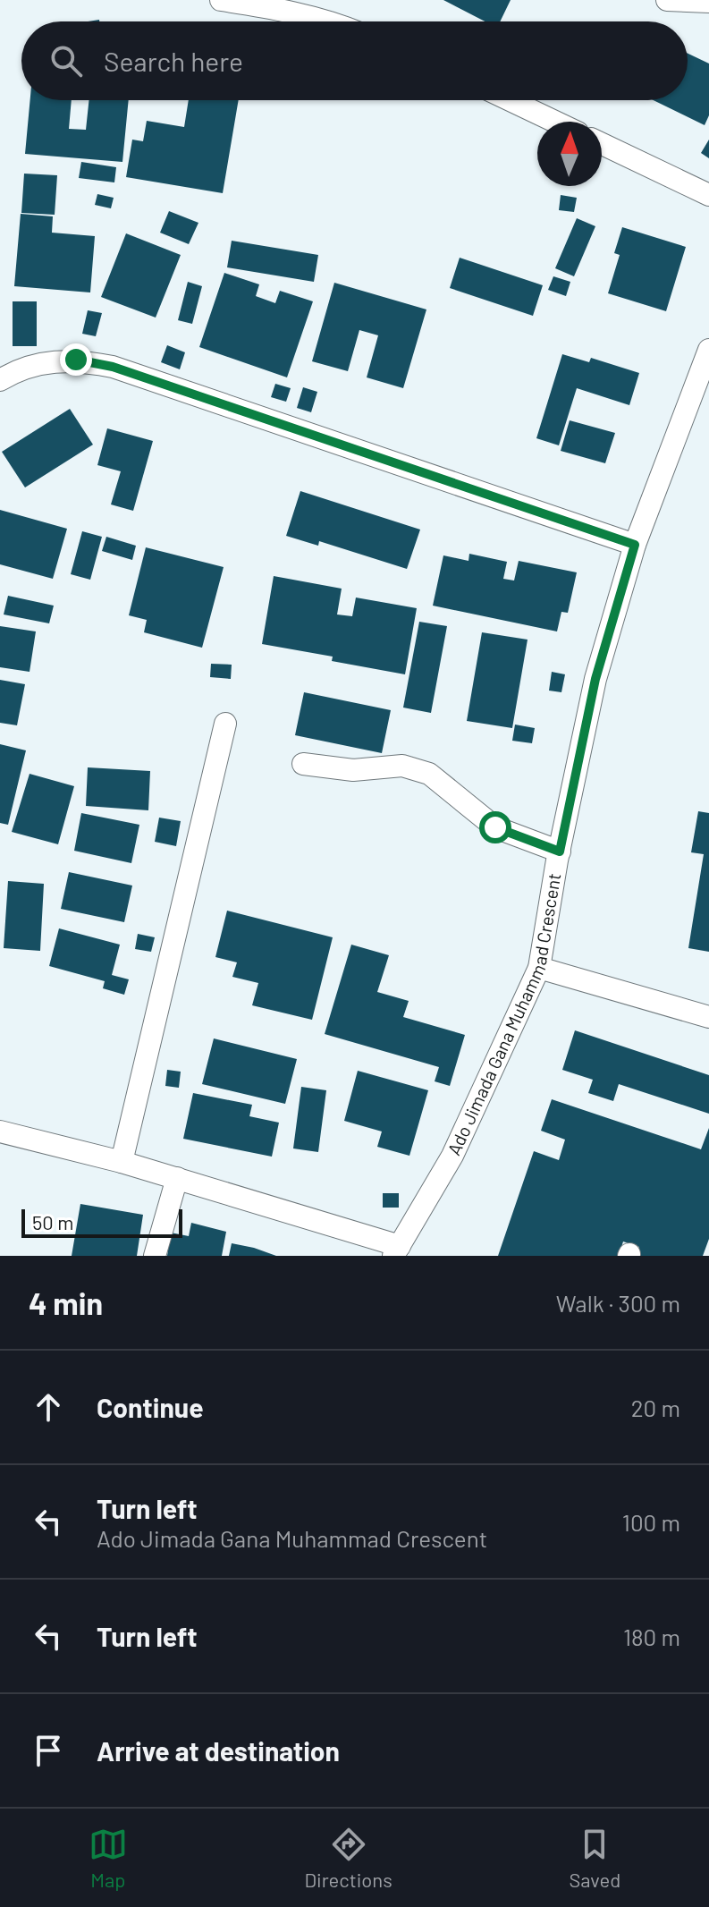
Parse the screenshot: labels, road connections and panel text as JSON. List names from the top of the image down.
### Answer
{
  "streets": {
    "street": ["Ado Jimada Gana Muhammad Crescent"]
  },
  "scale_bar": "50 m",
  "north": "top",
  "page": {
    "search": "Search here",
    "scale": "50 m",
    "heading": ["4 min", "Walk · 300 m"],
    "list": [
      ["Continue", "20 m"],
      ["Turn left", "Ado Jimada Gana Muhammad Crescent", "100 m"],
      ["Turn left", "180 m"],
      "Arrive at destination"
    ],
    "nav": ["Map", "Directions", "Saved"]
  }
}
